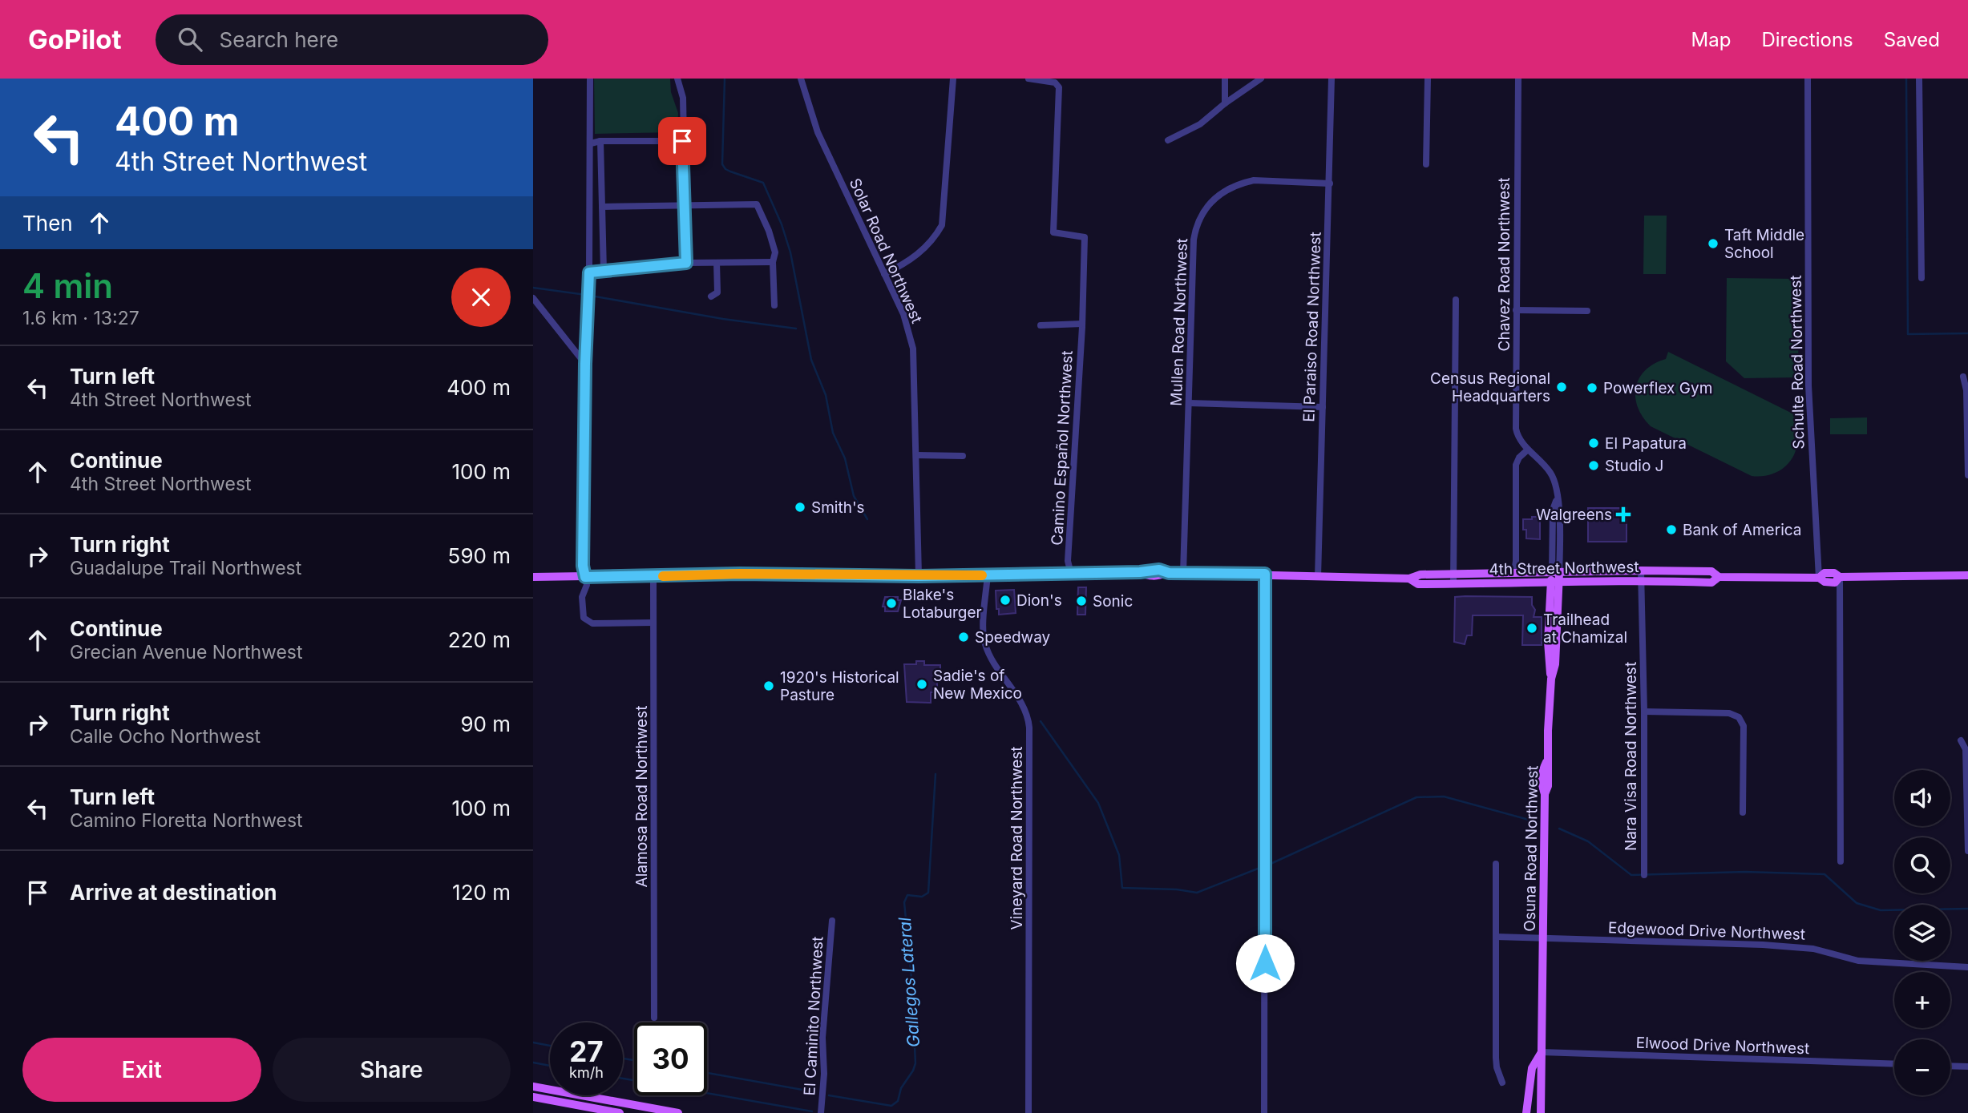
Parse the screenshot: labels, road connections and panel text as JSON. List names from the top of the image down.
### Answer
{
  "streets": {
    "main road": ["4th Street Northwest", "Osuna Road Northwest"],
    "street": [
      "Solar Road Northwest",
      "Chavez Road Northwest",
      "Mullen Road Northwest",
      "El Paraiso Road Northwest",
      "Schulte Road Northwest",
      "Camino Español Northwest",
      "Nara Visa Road Northwest",
      "Alamosa Road Northwest",
      "Vineyard Road Northwest",
      "Edgewood Drive Northwest",
      "El Caminito Northwest",
      "Elwood Drive Northwest"
    ]
  },
  "crossings": [
    ["Chavez Road Northwest", "Osuna Road Northwest"],
    ["Mullen Road Northwest", "El Paraiso Road Northwest"],
    ["Mullen Road Northwest", "4th Street Northwest"],
    ["El Paraiso Road Northwest", "4th Street Northwest"],
    ["Schulte Road Northwest", "4th Street Northwest"],
    ["Camino Español Northwest", "4th Street Northwest"],
    ["4th Street Northwest", "Nara Visa Road Northwest"],
    ["4th Street Northwest", "Osuna Road Northwest"],
    ["Osuna Road Northwest", "Edgewood Drive Northwest"],
    ["Osuna Road Northwest", "Elwood Drive Northwest"]
  ],
  "water": ["Gallegos Lateral"],
  "places": {
    "other": [
      "Taft Middle School",
      "Census Regional Headquarters",
      "Powerflex Gym",
      "El Papatura",
      "Studio J",
      "Smith's",
      "Bank of America",
      "Dion's",
      "Sonic",
      "Blake's Lotaburger",
      "Trailhead at Chamizal",
      "Speedway",
      "Sadie's of New Mexico",
      "1920's Historical Pasture"
    ],
    "health": ["Walgreens"]
  },
  "page": {
    "header": "GoPilot",
    "search": "Search here",
    "nav": ["Map", "Directions", "Saved"],
    "turn": ["400 m", "4th Street Northwest"],
    "then": "Then",
    "heading": ["4 min", "1.6 km · 13:27"],
    "list": [
      {
        "name": "Turn left",
        "note": "4th Street Northwest",
        "value": "400 m"
      },
      {
        "name": "Continue",
        "note": "4th Street Northwest",
        "value": "100 m"
      },
      {
        "name": "Turn right",
        "note": "Guadalupe Trail Northwest",
        "value": "590 m"
      },
      {
        "name": "Continue",
        "note": "Grecian Avenue Northwest",
        "value": "220 m"
      },
      {
        "name": "Turn right",
        "note": "Calle Ocho Northwest",
        "value": "90 m"
      },
      {
        "name": "Turn left",
        "note": "Camino Floretta Northwest",
        "value": "100 m"
      },
      {
        "name": "Arrive at destination",
        "value": "120 m"
      }
    ],
    "map_buttons": ["+", "−"],
    "speed": "27 km/h",
    "limit": "30",
    "buttons": ["Exit", "Share"]
  }
}
